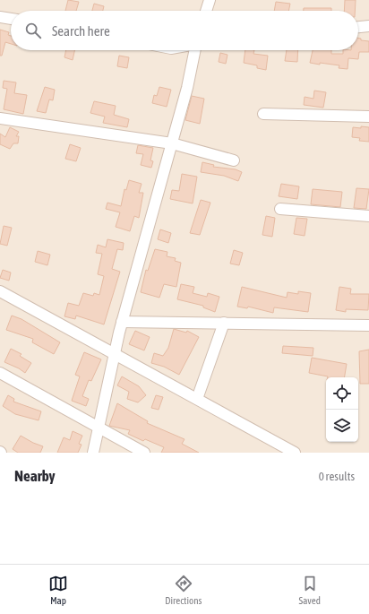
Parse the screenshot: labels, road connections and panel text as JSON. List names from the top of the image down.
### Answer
{
  "page": {
    "search": "Search here",
    "heading": ["Nearby", "0 results"],
    "nav": ["Map", "Directions", "Saved"]
  }
}
